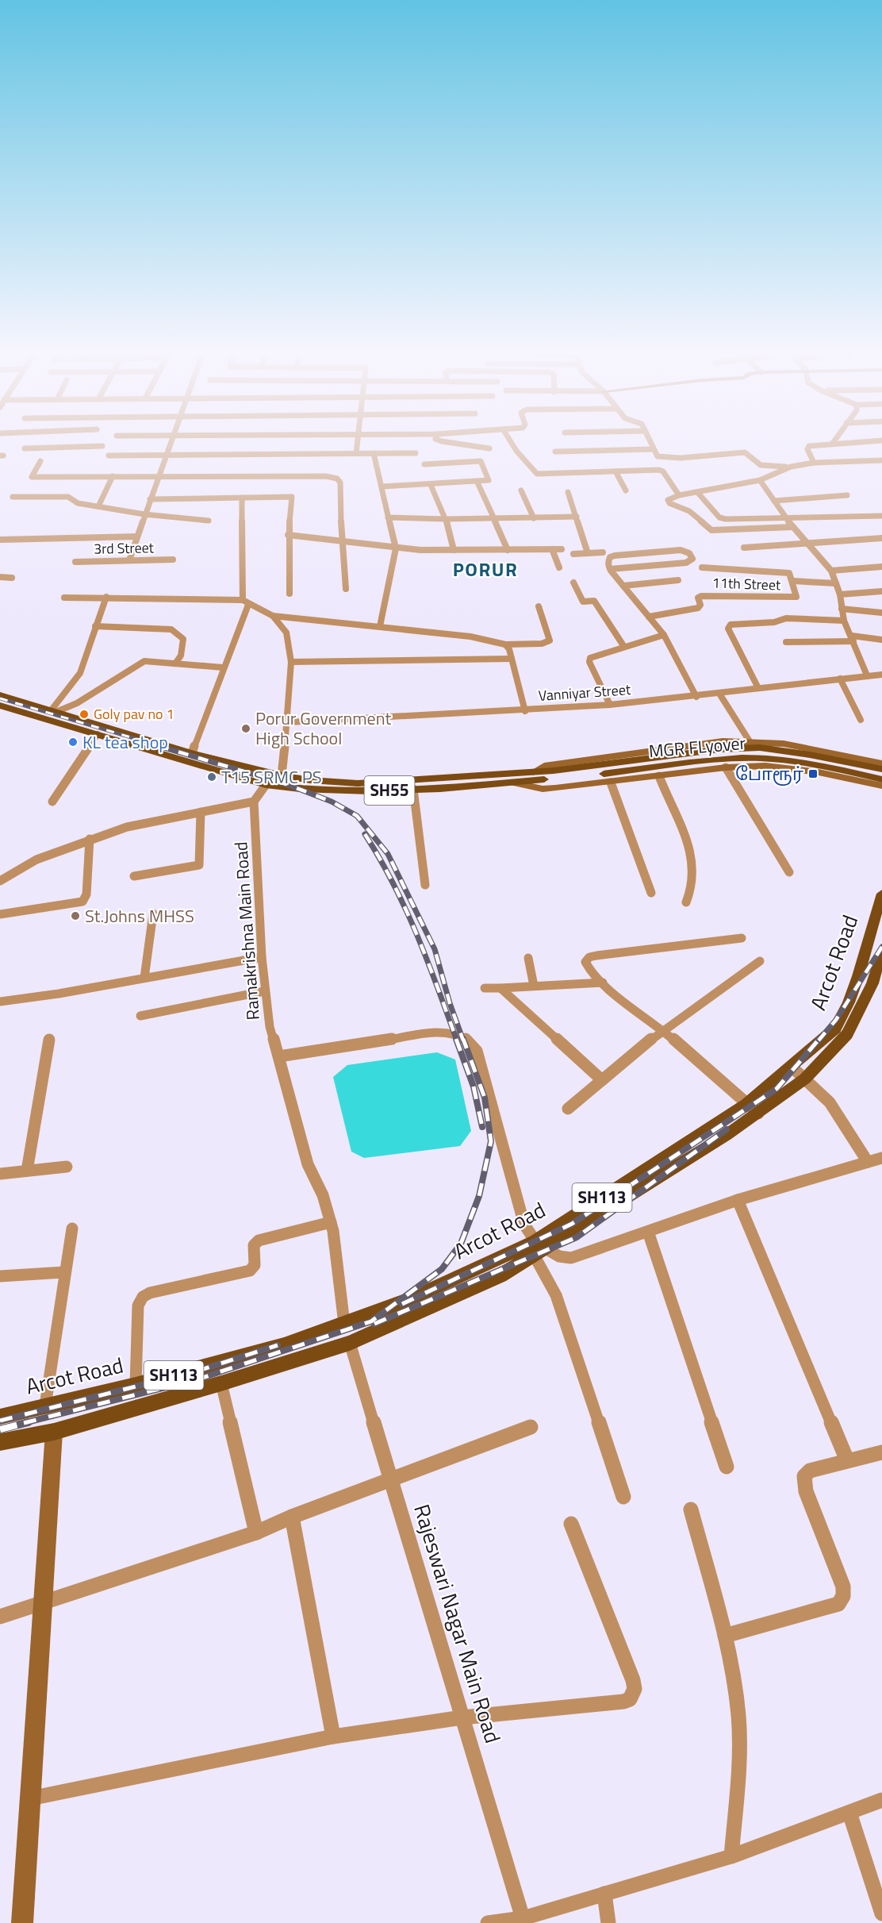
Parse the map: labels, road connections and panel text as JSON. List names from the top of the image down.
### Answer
{
  "streets": {
    "main road": [
      "MGR FLyover",
      "SH55",
      "Arcot Road",
      "SH113"
    ],
    "street": [
      "3rd Street",
      "11th Street",
      "Vanniyar Street",
      "Ramakrishna Main Road",
      "Rajeswari Nagar Main Road"
    ]
  },
  "crossings": [
    ["MGR FLyover", "SH55"],
    ["Ramakrishna Main Road", "Arcot Road"],
    ["Arcot Road", "Rajeswari Nagar Main Road"]
  ],
  "districts": ["PORUR"],
  "places": {
    "other": [
      "Goly pav no 1",
      "Porur Government High School",
      "KL tea shop",
      "T15 SRMC PS",
      "St.Johns MHSS"
    ],
    "transit": ["போரூர்"]
  }
}
